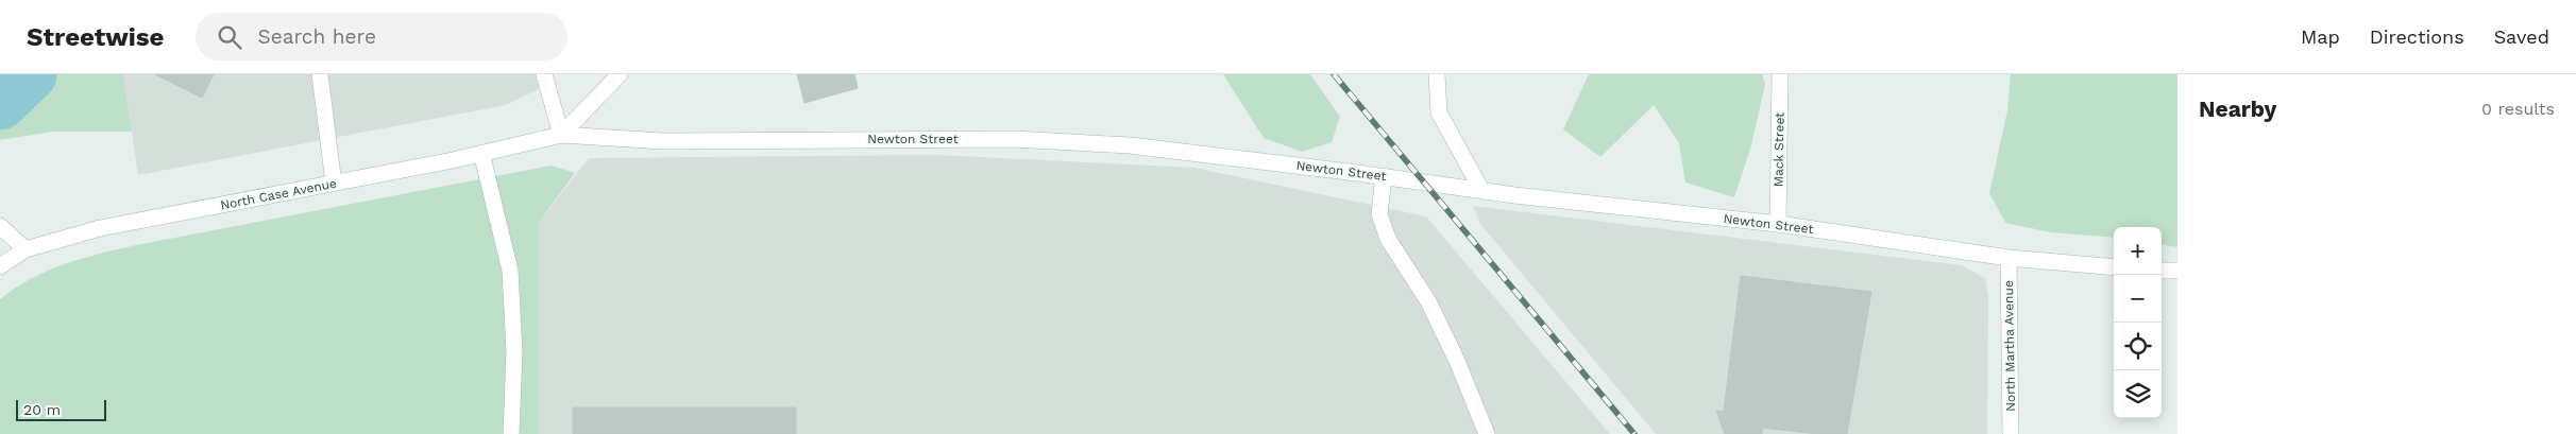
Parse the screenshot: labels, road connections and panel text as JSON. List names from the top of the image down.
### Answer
{
  "streets": {
    "street": [
      "Newton Street",
      "Mack Street",
      "North Case Avenue",
      "North Martha Avenue"
    ]
  },
  "crossings": [
    ["Newton Street", "Mack Street"],
    ["Newton Street", "North Case Avenue"],
    ["Newton Street", "North Martha Avenue"]
  ],
  "scale_bar": "20 m",
  "page": {
    "header": "Streetwise",
    "search": "Search here",
    "nav": ["Map", "Directions", "Saved"],
    "heading": ["Nearby", "0 results"],
    "map_buttons": ["+", "−"],
    "scale": "20 m"
  }
}
